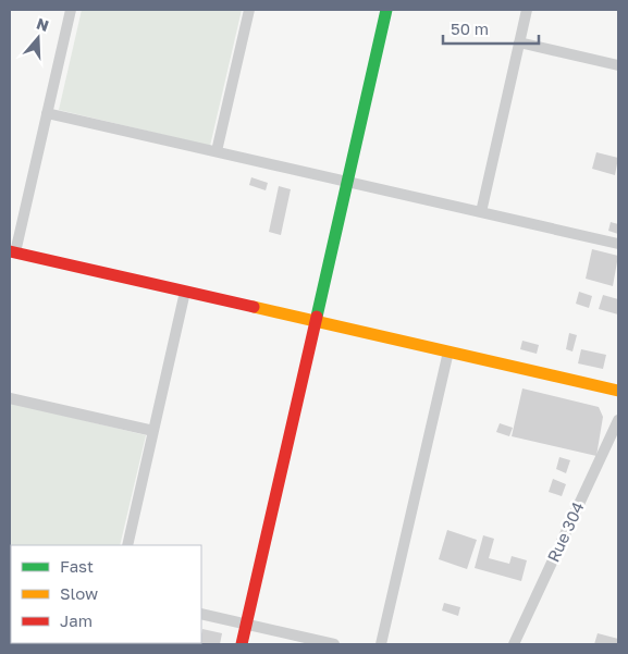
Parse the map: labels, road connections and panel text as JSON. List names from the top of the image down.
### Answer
{
  "streets": {
    "street": ["Rue 304"]
  },
  "legend": ["Fast", "Slow", "Jam"],
  "scale_bar": "50 m",
  "north": "top"
}
